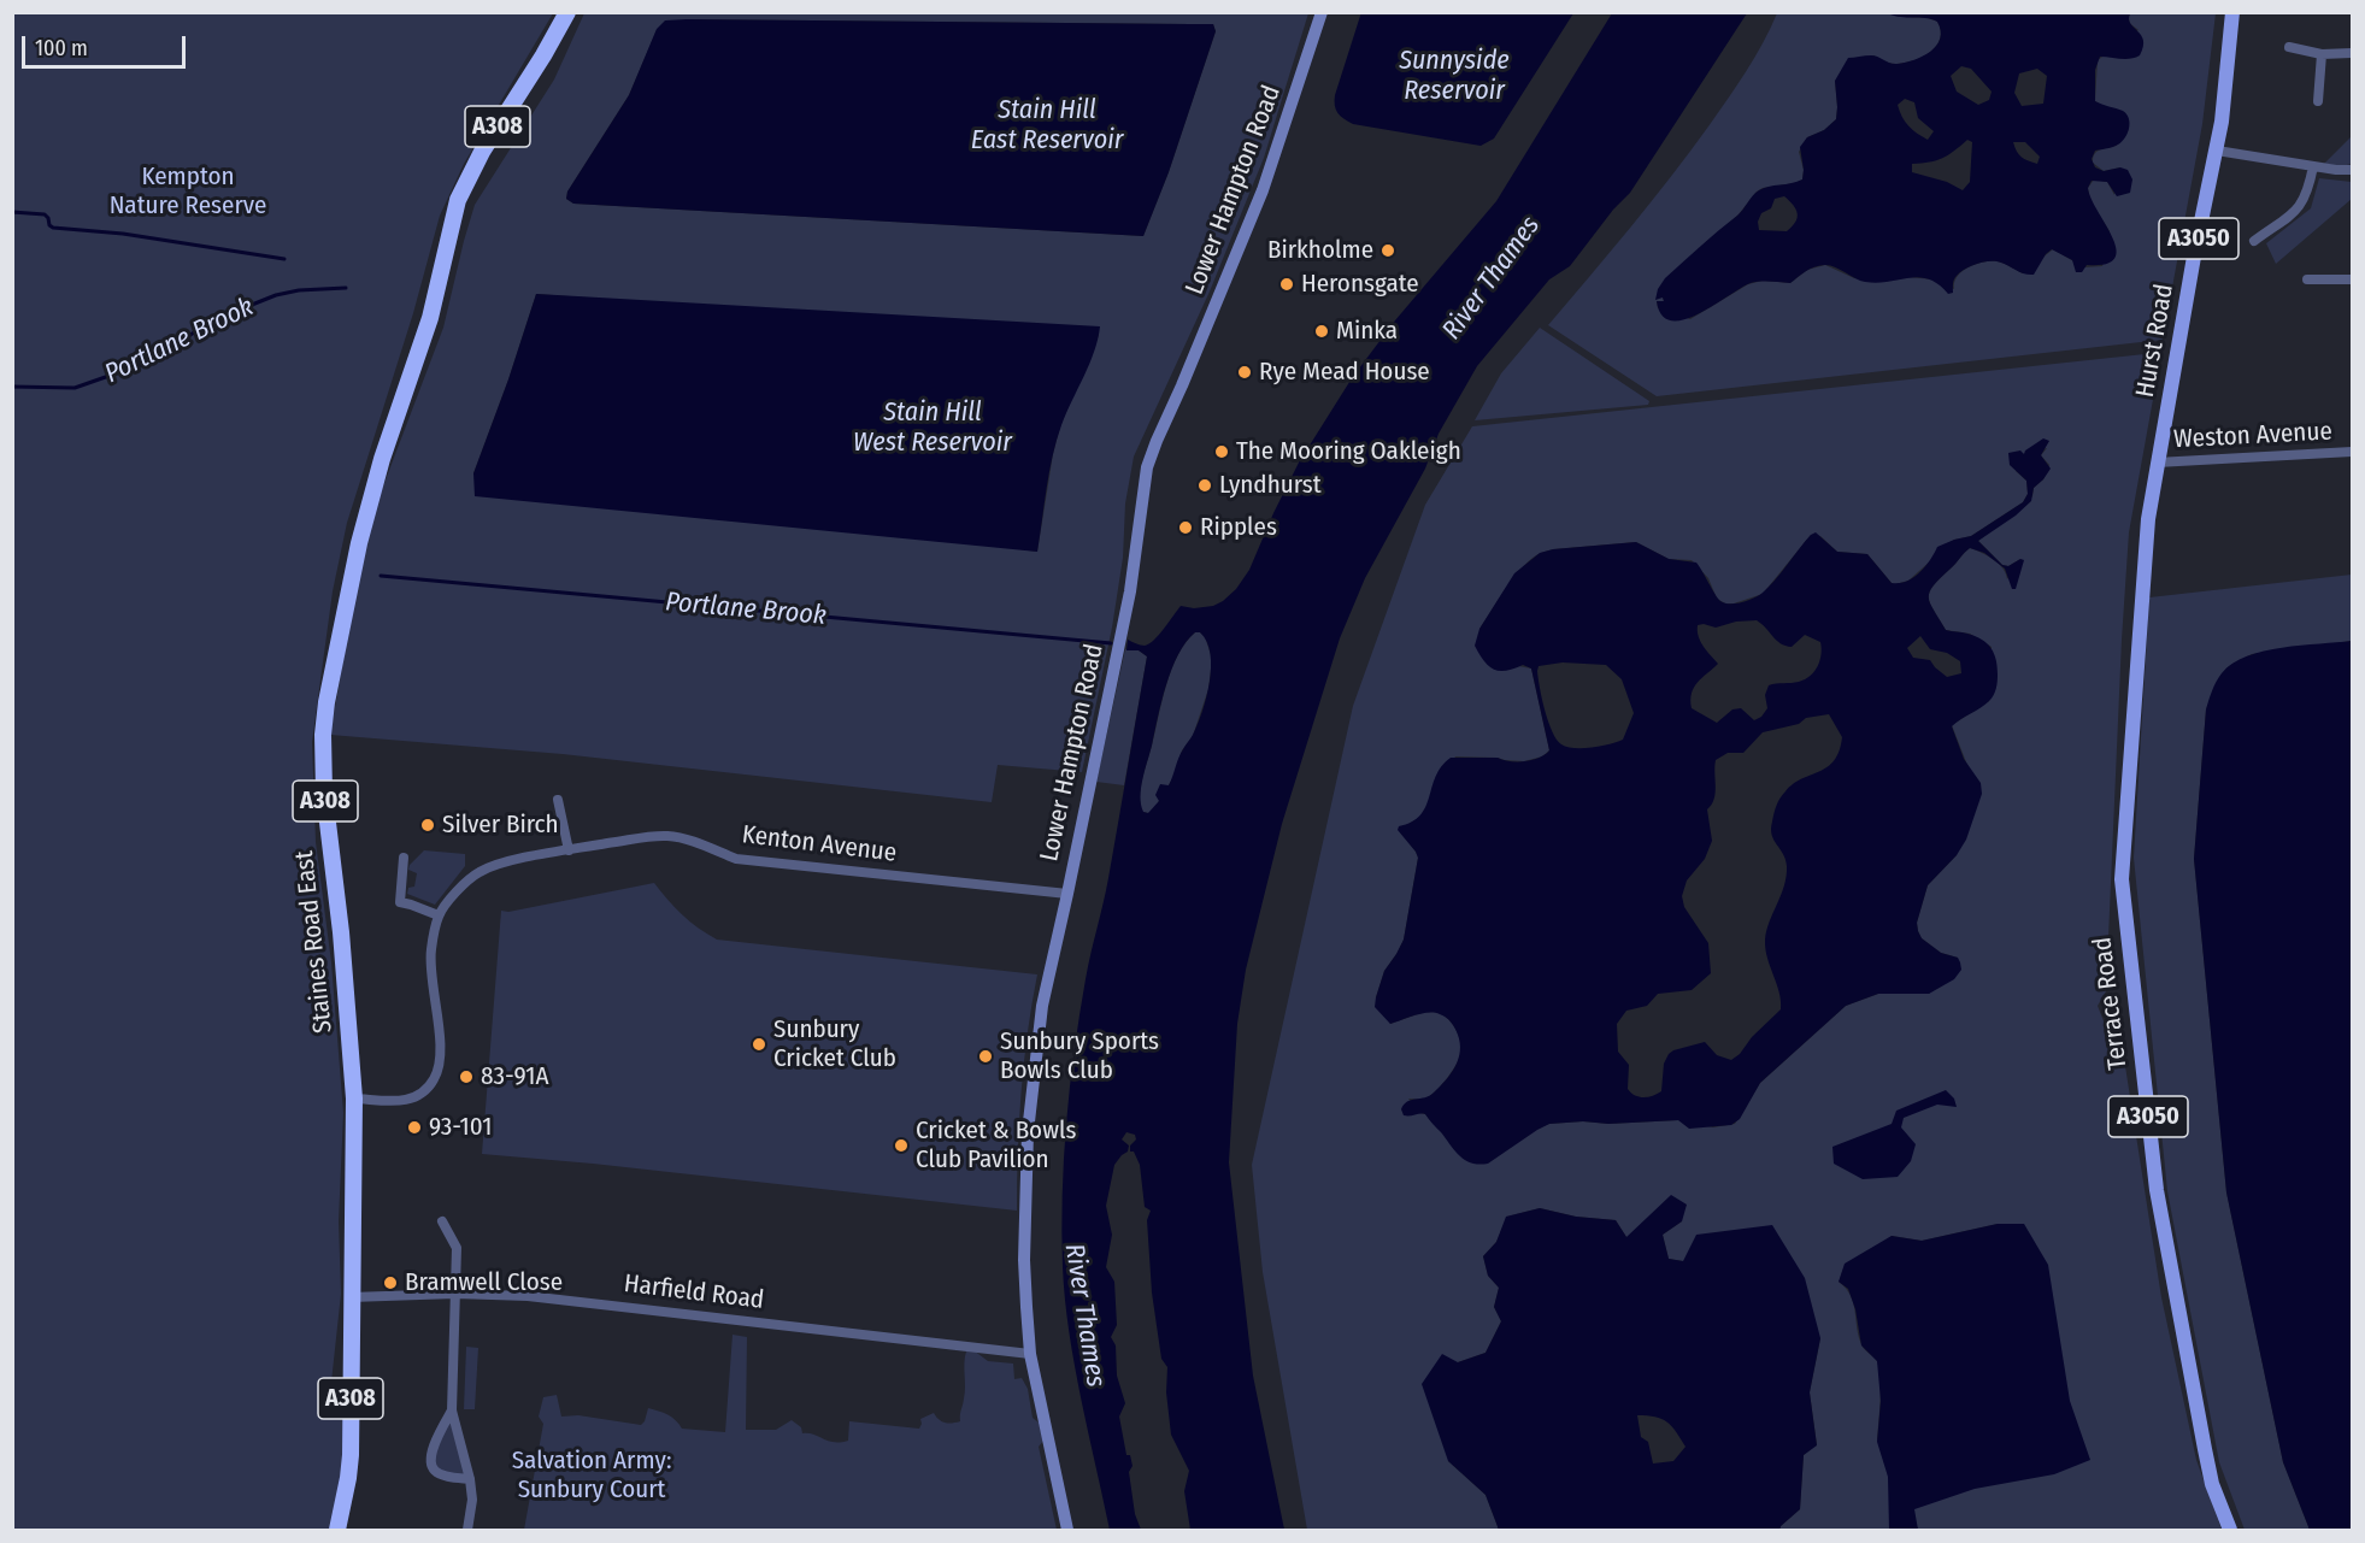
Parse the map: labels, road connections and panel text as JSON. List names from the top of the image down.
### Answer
{
  "streets": {
    "highway": ["A308", "Staines Road East"],
    "main road": ["A3050", "Hurst Road", "Terrace Road"],
    "street": [
      "Lower Hampton Road",
      "Weston Avenue",
      "Kenton Avenue",
      "Harfield Road"
    ]
  },
  "crossings": [
    ["Lower Hampton Road", "Kenton Avenue"],
    ["Lower Hampton Road", "Harfield Road"],
    ["Hurst Road", "Weston Avenue"],
    ["Hurst Road", "Terrace Road"],
    ["Weston Avenue", "Terrace Road"],
    ["Kenton Avenue", "Staines Road East"],
    ["Staines Road East", "Harfield Road"]
  ],
  "water": [
    "Sunnyside Reservoir",
    "Stain Hill East Reservoir",
    "River Thames",
    "Portlane Brook",
    "Stain Hill West Reservoir"
  ],
  "parks": ["Kempton Nature Reserve", "Salvation Army: Sunbury Court"],
  "places": [
    "Birkholme",
    "Heronsgate",
    "Minka",
    "Rye Mead House",
    "The Mooring Oakleigh",
    "Lyndhurst",
    "Ripples",
    "Silver Birch",
    "Sunbury Cricket Club",
    "Sunbury Sports Bowls Club",
    "83-91A",
    "93-101",
    "Cricket & Bowls Club Pavilion",
    "Bramwell Close"
  ],
  "scale_bar": "100 m"
}
